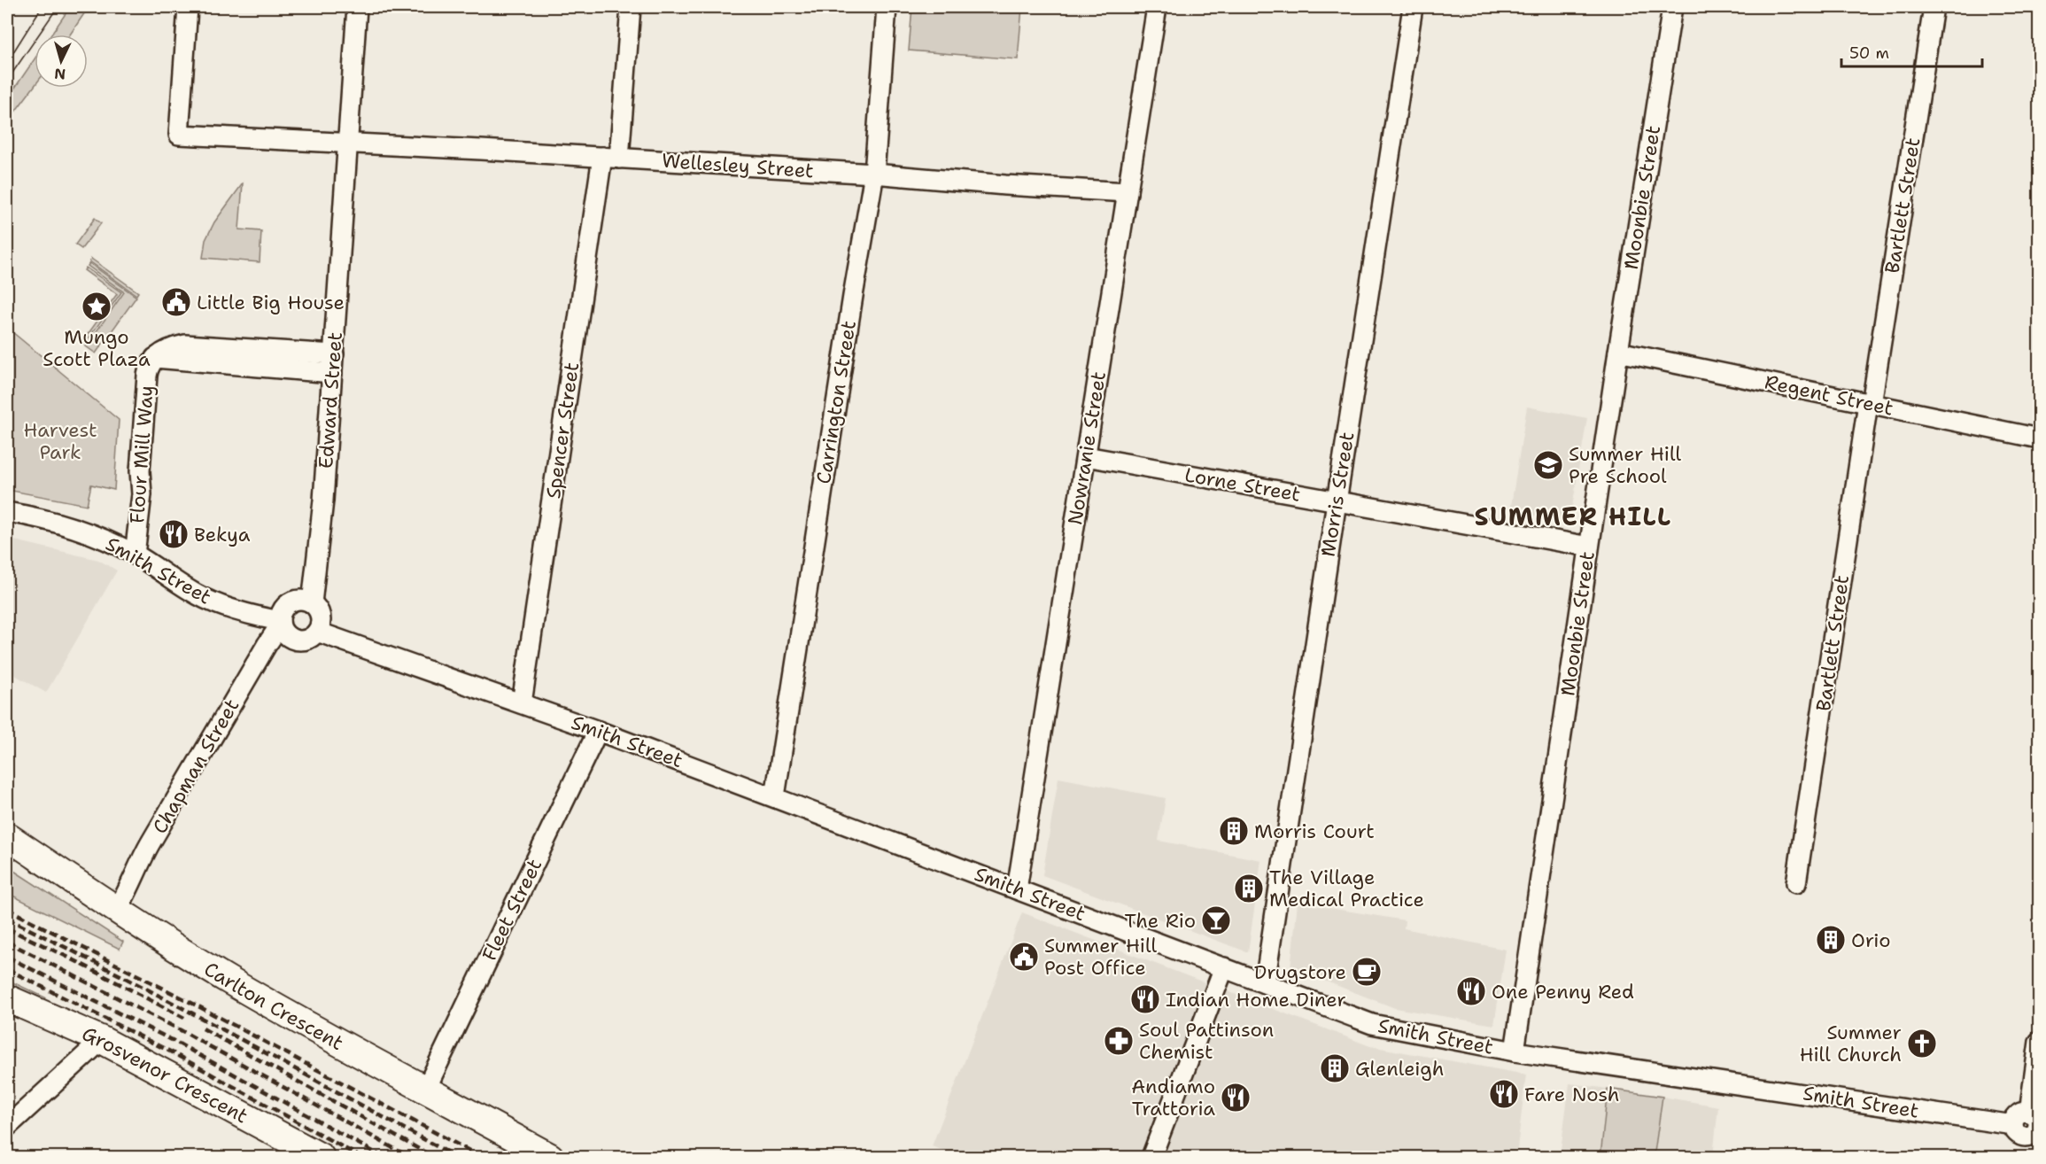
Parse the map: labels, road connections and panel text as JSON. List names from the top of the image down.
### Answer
{
  "streets": {
    "main road": ["Carlton Crescent", "Grosvenor Crescent"],
    "street": [
      "Wellesley Street",
      "Moonbie Street",
      "Bartlett Street",
      "Regent Street",
      "Edward Street",
      "Carrington Street",
      "Spencer Street",
      "Nowranie Street",
      "Flour Mill Way",
      "Lorne Street",
      "Morris Street",
      "Smith Street",
      "Chapman Street",
      "Fleet Street"
    ]
  },
  "crossings": [
    ["Wellesley Street", "Edward Street"],
    ["Wellesley Street", "Carrington Street"],
    ["Wellesley Street", "Spencer Street"],
    ["Wellesley Street", "Nowranie Street"],
    ["Moonbie Street", "Regent Street"],
    ["Moonbie Street", "Lorne Street"],
    ["Moonbie Street", "Smith Street"],
    ["Bartlett Street", "Regent Street"],
    ["Edward Street", "Flour Mill Way"],
    ["Edward Street", "Smith Street"],
    ["Edward Street", "Chapman Street"],
    ["Carrington Street", "Smith Street"],
    ["Spencer Street", "Smith Street"],
    ["Nowranie Street", "Lorne Street"],
    ["Nowranie Street", "Smith Street"],
    ["Flour Mill Way", "Smith Street"],
    ["Lorne Street", "Morris Street"],
    ["Morris Street", "Smith Street"],
    ["Smith Street", "Chapman Street"],
    ["Smith Street", "Fleet Street"],
    ["Chapman Street", "Carlton Crescent"],
    ["Fleet Street", "Carlton Crescent"]
  ],
  "districts": ["SUMMER HILL"],
  "parks": ["Harvest Park"],
  "places": {
    "public building": ["Little Big House", "Summer Hill Post Office"],
    "place": ["Mungo Scott Plaza"],
    "school or university": ["Summer Hill Pre School"],
    "restaurant": [
      "Bekya",
      "One Penny Red",
      "Indian Home Diner",
      "Fare Nosh",
      "Andiamo Trattoria"
    ],
    "building": [
      "Morris Court",
      "The Village Medical Practice",
      "Orio",
      "Glenleigh"
    ],
    "bar": ["The Rio"],
    "cafe": ["Drugstore"],
    "pharmacy": ["Soul Pattinson Chemist"],
    "church": ["Summer Hill Church"]
  },
  "scale_bar": "50 m",
  "north": "bottom"
}
